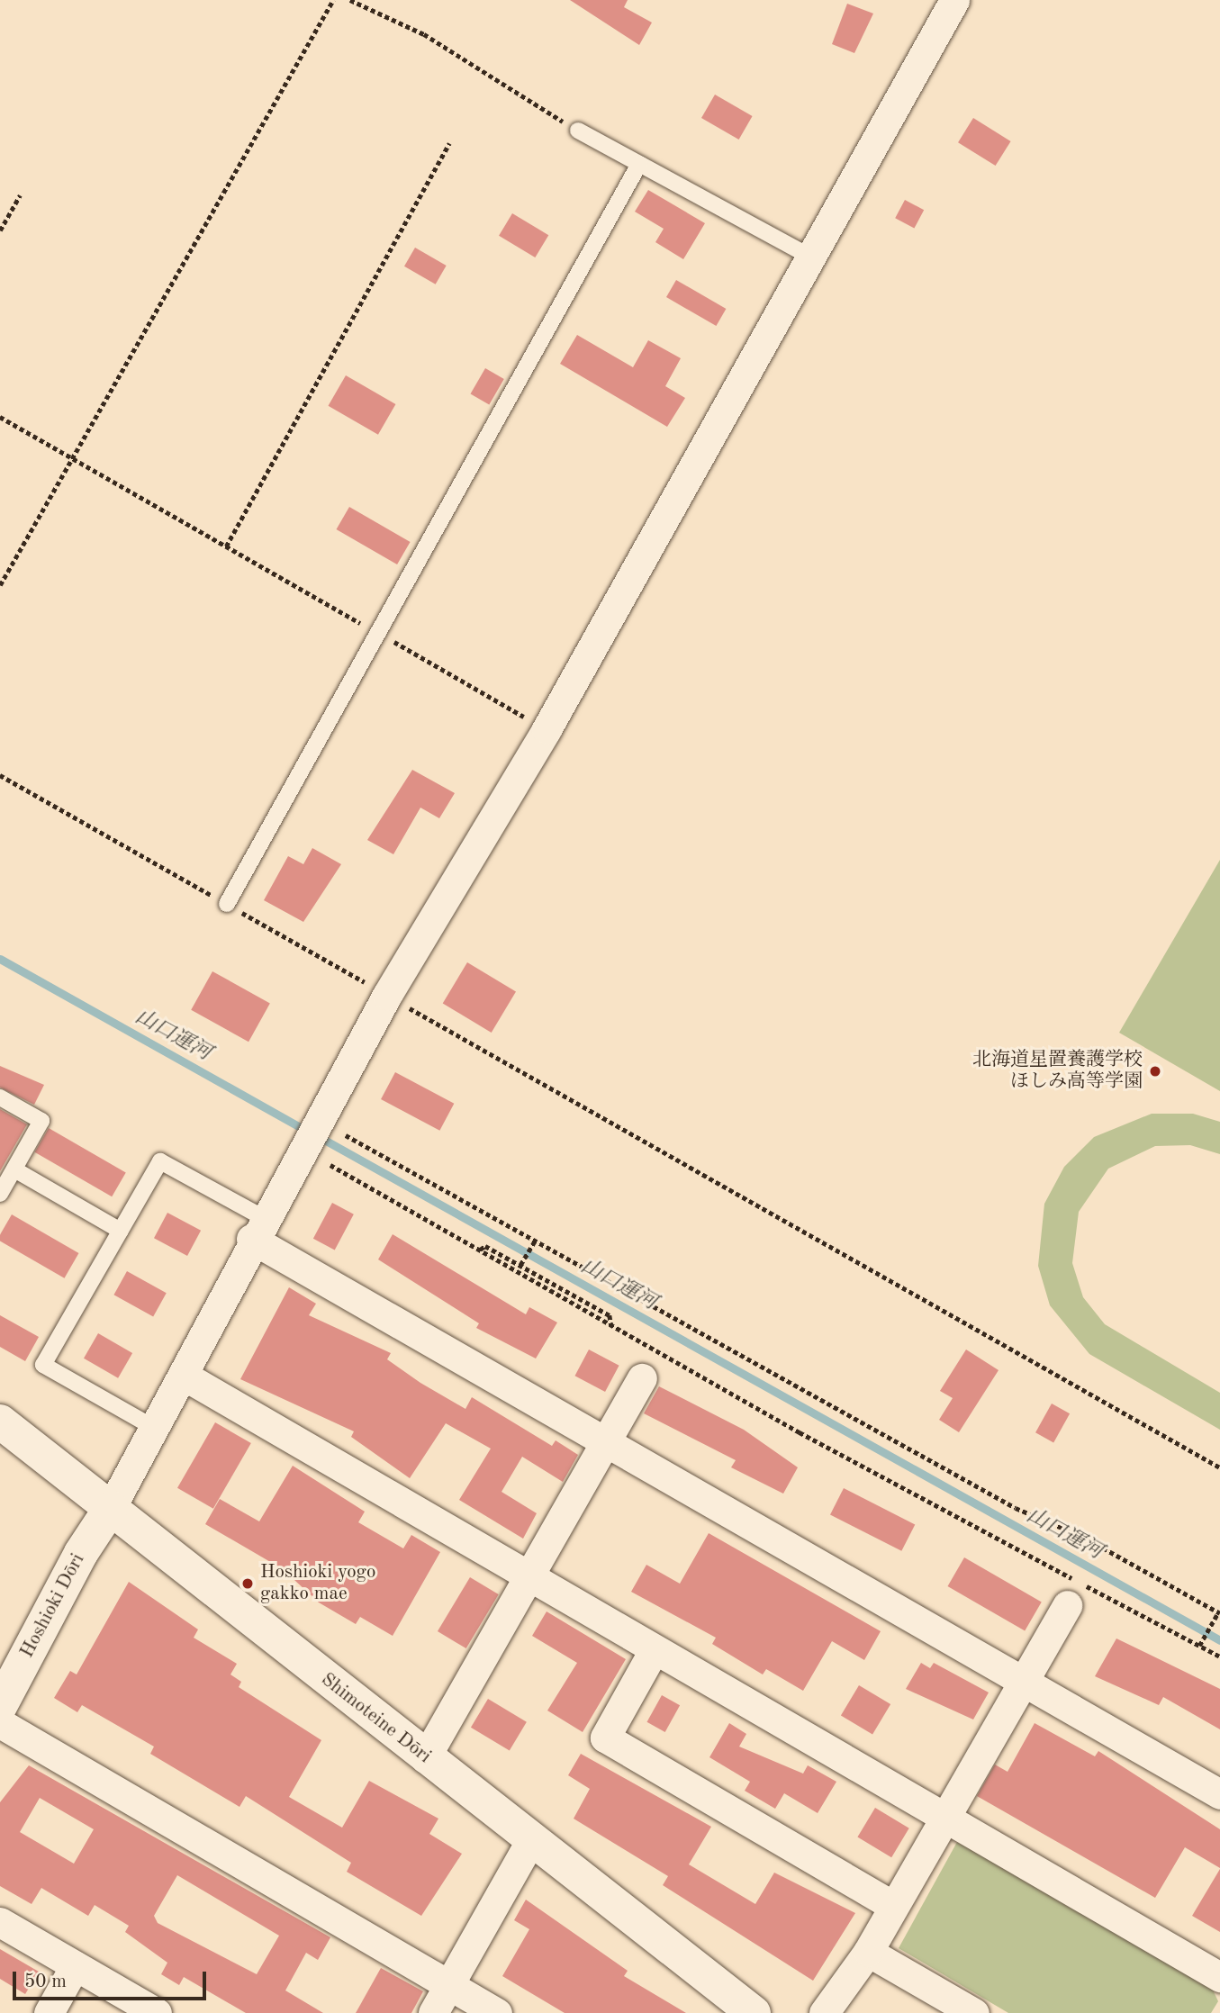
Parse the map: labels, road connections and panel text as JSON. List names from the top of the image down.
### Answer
{
  "streets": {
    "street": ["Hoshioki Dōri", "Shimoteine Dōri"]
  },
  "crossings": [
    ["Hoshioki Dōri", "Shimoteine Dōri"]
  ],
  "water": ["山口運河"],
  "places": ["北海道星置養護学校 ほしみ高等学園", "Hoshioki yogo gakko mae"],
  "scale_bar": "50 m"
}
